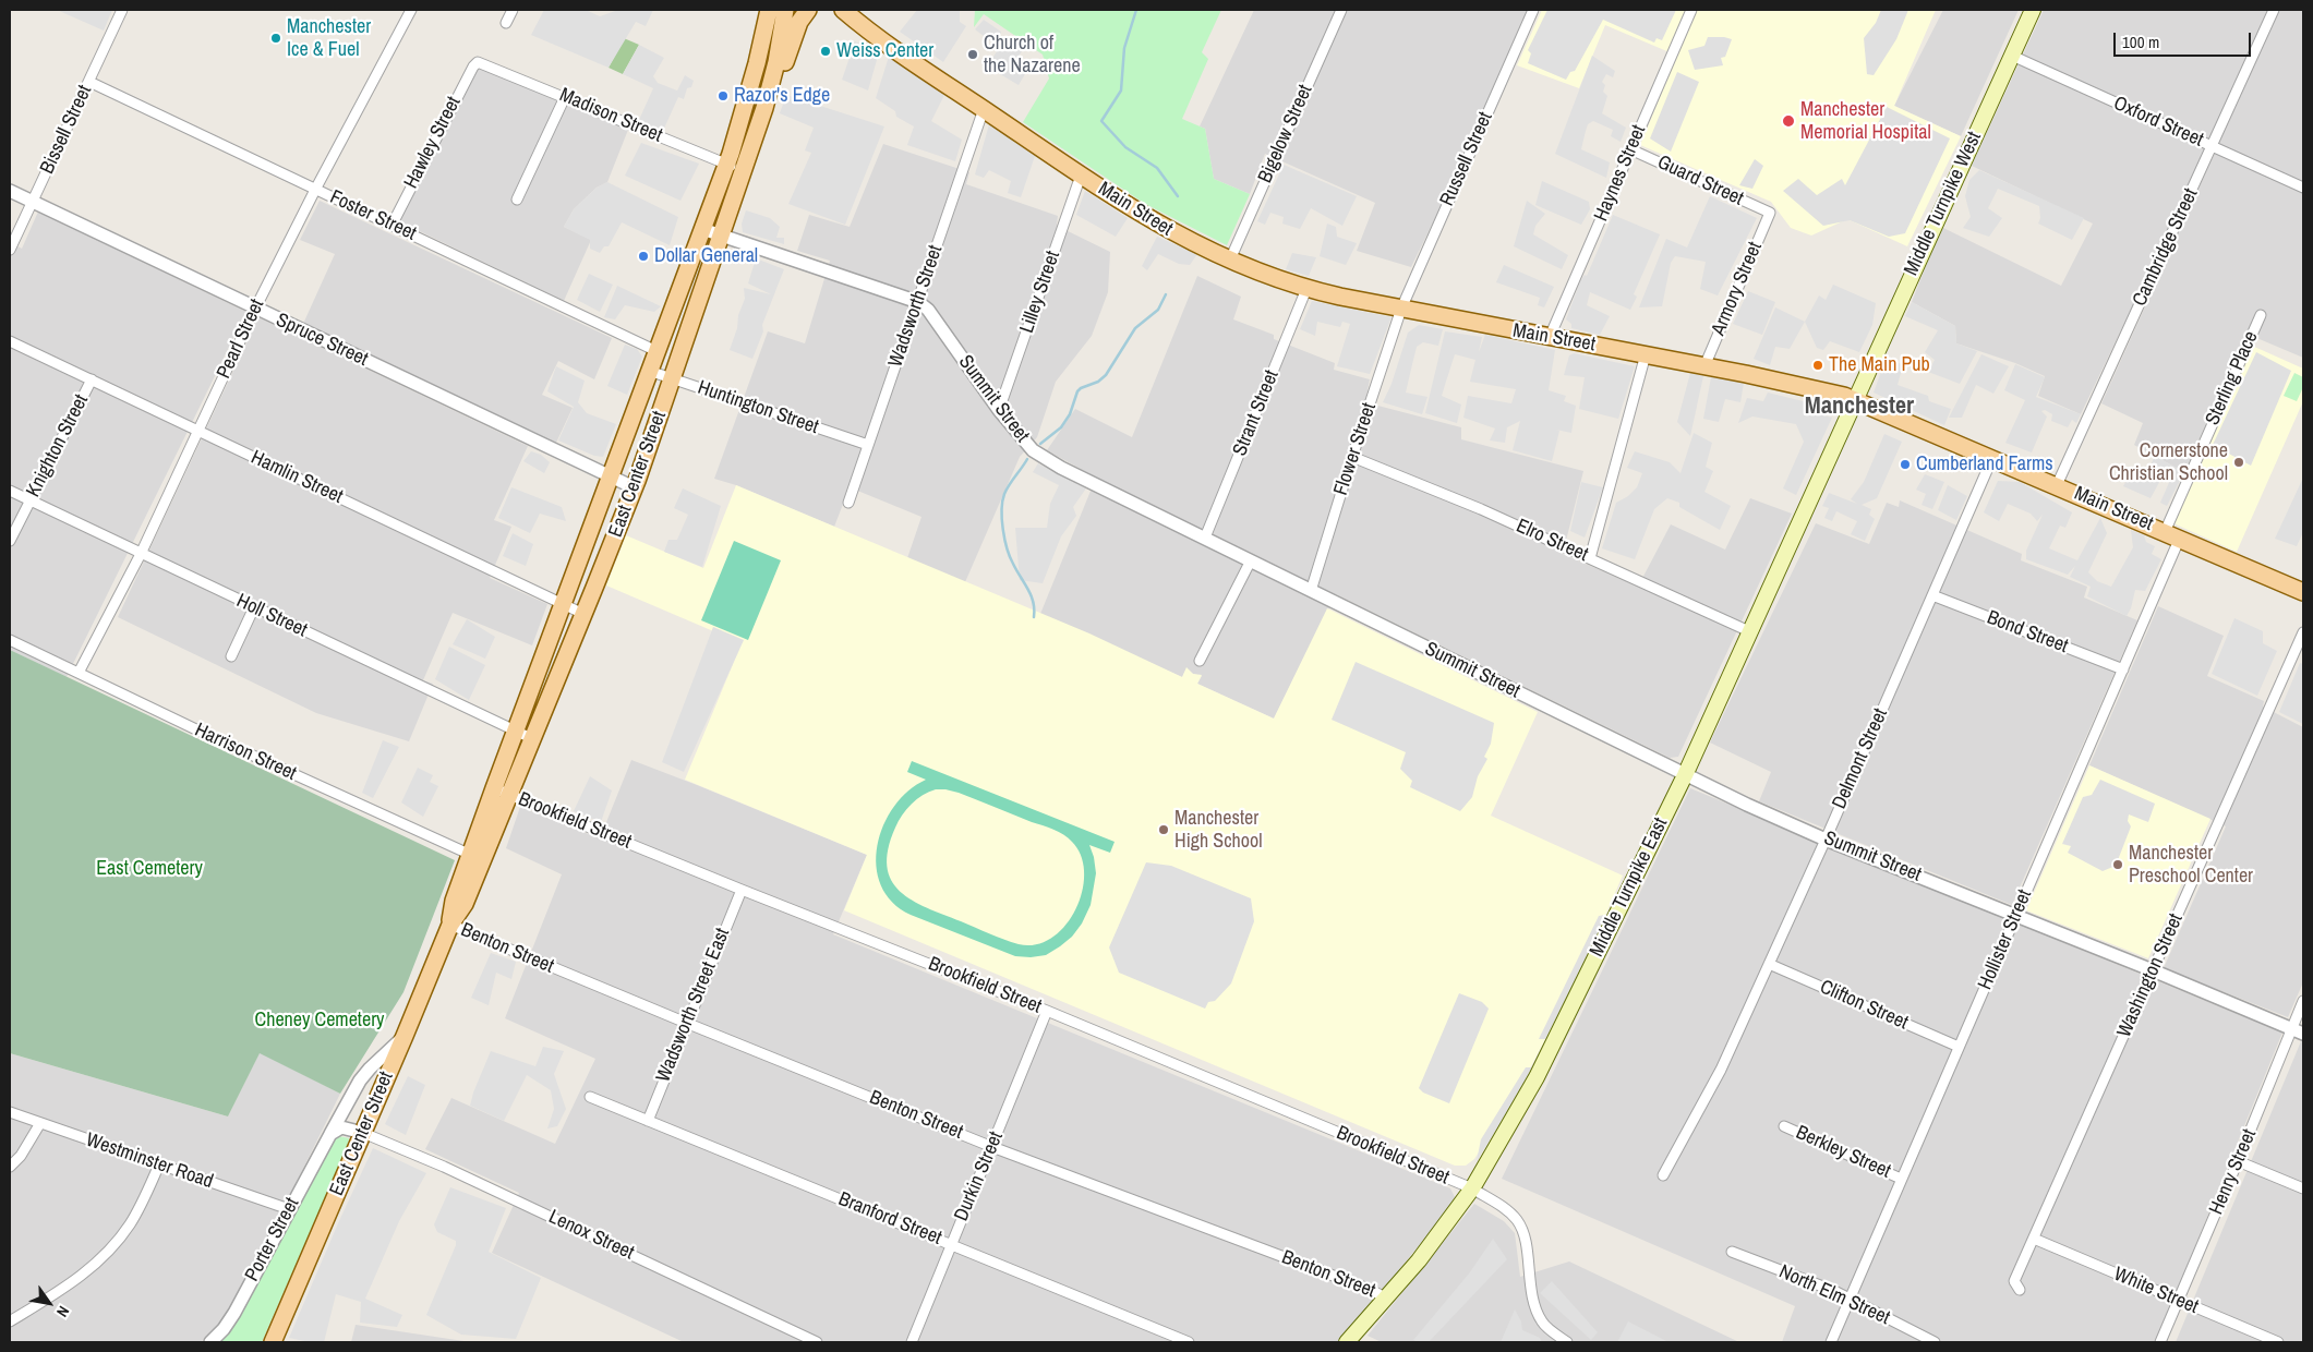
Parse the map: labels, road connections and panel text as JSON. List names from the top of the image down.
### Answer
{
  "streets": {
    "main road": [
      "Middle Turnpike West",
      "Main Street",
      "East Center Street",
      "Middle Turnpike East"
    ],
    "street": [
      "Madison Street",
      "Oxford Street",
      "Bissell Street",
      "Bigelow Street",
      "Hawley Street",
      "Russell Street",
      "Haynes Street",
      "Guard Street",
      "Foster Street",
      "Cambridge Street",
      "Armory Street",
      "Lilley Street",
      "Wadsworth Street",
      "Pearl Street",
      "Spruce Street",
      "Sterling Place",
      "Summit Street",
      "Huntington Street",
      "Strant Street",
      "Knighton Street",
      "Flower Street",
      "Hamlin Street",
      "Elro Street",
      "Holl Street",
      "Bond Street",
      "Harrison Street",
      "Delmont Street",
      "Brookfield Street",
      "Hollister Street",
      "Benton Street",
      "Washington Street",
      "Wadsworth Street East",
      "Clifton Street",
      "Berkley Street",
      "Westminster Road",
      "Henry Street",
      "Durkin Street",
      "Branford Street",
      "Lenox Street",
      "Porter Street",
      "White Street",
      "North Elm Street"
    ]
  },
  "crossings": [
    ["Madison Street", "Hawley Street"],
    ["Madison Street", "East Center Street"],
    ["Oxford Street", "Middle Turnpike West"],
    ["Oxford Street", "Cambridge Street"],
    ["Bissell Street", "Foster Street"],
    ["Bissell Street", "Spruce Street"],
    ["Bigelow Street", "Main Street"],
    ["Hawley Street", "Foster Street"],
    ["Russell Street", "Main Street"],
    ["Russell Street", "Flower Street"],
    ["Haynes Street", "Guard Street"],
    ["Haynes Street", "Main Street"],
    ["Guard Street", "Armory Street"],
    ["Middle Turnpike West", "Main Street"],
    ["Middle Turnpike West", "Middle Turnpike East"],
    ["Main Street", "Cambridge Street"],
    ["Main Street", "Armory Street"],
    ["Main Street", "Lilley Street"],
    ["Main Street", "Wadsworth Street"],
    ["Main Street", "Sterling Place"],
    ["Main Street", "Strant Street"],
    ["Main Street", "Flower Street"],
    ["Main Street", "Delmont Street"],
    ["Main Street", "Middle Turnpike East"],
    ["Main Street", "Hollister Street"],
    ["Foster Street", "Pearl Street"],
    ["Foster Street", "East Center Street"],
    ["Lilley Street", "Summit Street"],
    ["Wadsworth Street", "Summit Street"],
    ["Wadsworth Street", "Huntington Street"],
    ["Pearl Street", "Spruce Street"],
    ["Pearl Street", "Hamlin Street"],
    ["Pearl Street", "Holl Street"],
    ["Pearl Street", "Harrison Street"],
    ["Spruce Street", "East Center Street"],
    ["Sterling Place", "Hollister Street"],
    ["Summit Street", "Strant Street"],
    ["Summit Street", "Flower Street"],
    ["Summit Street", "East Center Street"],
    ["Summit Street", "Delmont Street"],
    ["Summit Street", "Middle Turnpike East"],
    ["Summit Street", "Hollister Street"],
    ["Summit Street", "Washington Street"],
    ["Summit Street", "Henry Street"],
    ["Huntington Street", "East Center Street"],
    ["Knighton Street", "Hamlin Street"],
    ["Knighton Street", "Holl Street"],
    ["Flower Street", "Elro Street"],
    ["East Center Street", "Hamlin Street"],
    ["East Center Street", "Holl Street"],
    ["East Center Street", "Harrison Street"],
    ["East Center Street", "Brookfield Street"],
    ["East Center Street", "Benton Street"],
    ["East Center Street", "Lenox Street"],
    ["East Center Street", "Porter Street"],
    ["Elro Street", "Middle Turnpike East"],
    ["Bond Street", "Delmont Street"],
    ["Bond Street", "Hollister Street"],
    ["Delmont Street", "Clifton Street"],
    ["Brookfield Street", "Middle Turnpike East"],
    ["Brookfield Street", "Wadsworth Street East"],
    ["Brookfield Street", "Durkin Street"],
    ["Middle Turnpike East", "Benton Street"],
    ["Hollister Street", "Clifton Street"],
    ["Hollister Street", "Berkley Street"],
    ["Hollister Street", "North Elm Street"],
    ["Benton Street", "Wadsworth Street East"],
    ["Benton Street", "Durkin Street"],
    ["Washington Street", "White Street"],
    ["Wadsworth Street East", "Branford Street"],
    ["Westminster Road", "Porter Street"],
    ["Henry Street", "White Street"],
    ["Durkin Street", "Branford Street"]
  ],
  "districts": ["Manchester"],
  "parks": ["East Cemetery", "Cheney Cemetery"],
  "places": [
    "Manchester Ice & Fuel",
    "Weiss Center",
    "Church of the Nazarene",
    "Razor's Edge",
    "Manchester Memorial Hospital",
    "Dollar General",
    "The Main Pub",
    "Cornerstone Christian School",
    "Cumberland Farms",
    "Manchester High School",
    "Manchester Preschool Center"
  ],
  "scale_bar": "100 m",
  "north": "bottom right"
}
